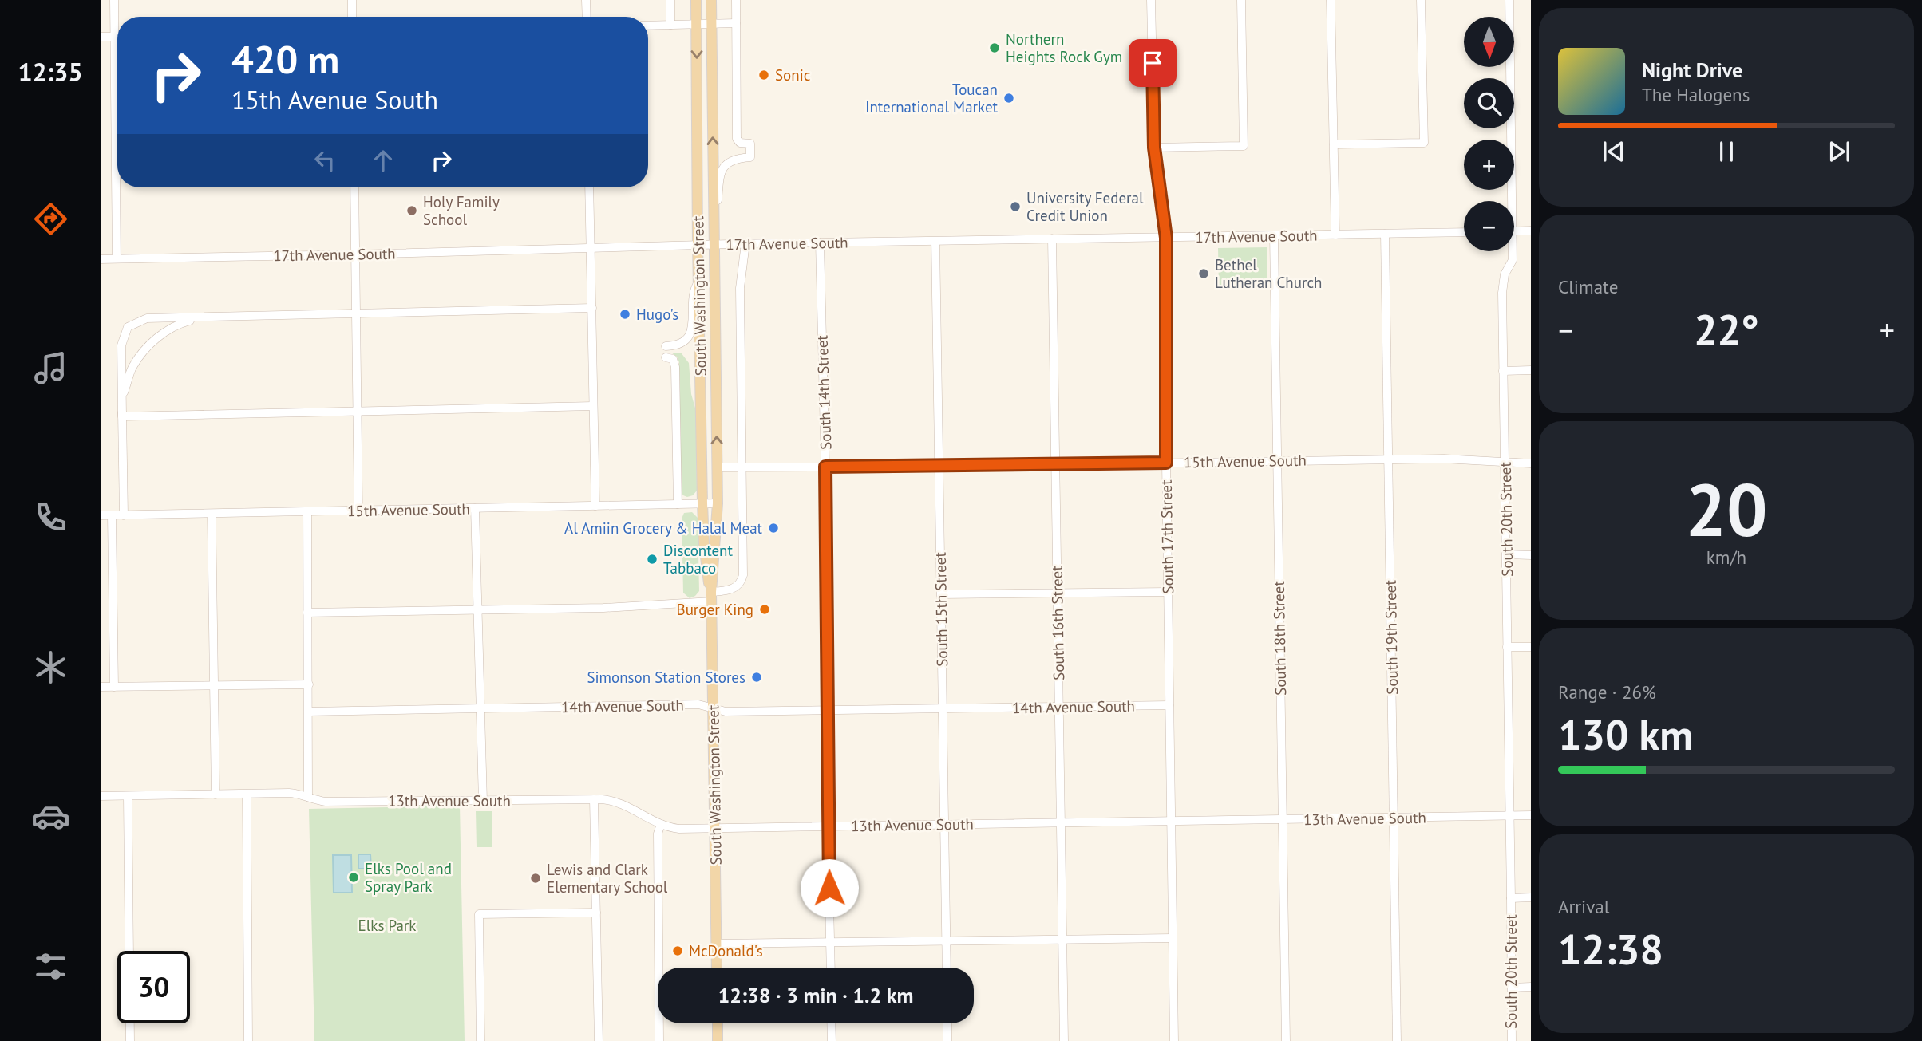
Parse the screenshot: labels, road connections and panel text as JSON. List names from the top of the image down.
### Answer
{
  "streets": {
    "main road": ["South Washington Street"],
    "street": [
      "17th Avenue South",
      "South 14th Street",
      "15th Avenue South",
      "South 20th Street",
      "South 17th Street",
      "South 15th Street",
      "South 16th Street",
      "South 19th Street",
      "South 18th Street",
      "14th Avenue South",
      "13th Avenue South"
    ]
  },
  "crossings": [
    ["17th Avenue South", "South Washington Street"],
    ["17th Avenue South", "South 14th Street"],
    ["17th Avenue South", "South 17th Street"],
    ["17th Avenue South", "South 15th Street"],
    ["17th Avenue South", "South 16th Street"],
    ["17th Avenue South", "South 19th Street"],
    ["17th Avenue South", "South 18th Street"],
    ["South Washington Street", "15th Avenue South"],
    ["South Washington Street", "14th Avenue South"],
    ["South Washington Street", "13th Avenue South"],
    ["South 14th Street", "15th Avenue South"],
    ["South 14th Street", "14th Avenue South"],
    ["South 14th Street", "13th Avenue South"],
    ["15th Avenue South", "South 20th Street"],
    ["15th Avenue South", "South 17th Street"],
    ["15th Avenue South", "South 15th Street"],
    ["15th Avenue South", "South 16th Street"],
    ["15th Avenue South", "South 19th Street"],
    ["15th Avenue South", "South 18th Street"],
    ["South 20th Street", "13th Avenue South"],
    ["South 17th Street", "14th Avenue South"],
    ["South 17th Street", "13th Avenue South"],
    ["South 15th Street", "14th Avenue South"],
    ["South 15th Street", "13th Avenue South"],
    ["South 16th Street", "14th Avenue South"],
    ["South 16th Street", "13th Avenue South"],
    ["South 19th Street", "13th Avenue South"],
    ["South 18th Street", "13th Avenue South"]
  ],
  "parks": ["Elks Park"],
  "places": [
    "Northern Heights Rock Gym",
    "Sonic",
    "Toucan International Market",
    "University Federal Credit Union",
    "Holy Family School",
    "Bethel Lutheran Church",
    "Hugo's",
    "Al Amiin Grocery & Halal Meat",
    "Discontent Tabbaco",
    "Burger King",
    "Simonson Station Stores",
    "Elks Pool and Spray Park",
    "Lewis and Clark Elementary School",
    "McDonald's"
  ],
  "north": "bottom",
  "page": {
    "tabs": "12:35",
    "map_buttons": ["+", "−"],
    "turn": ["420 m", "15th Avenue South"],
    "song": ["Night Drive", "The Halogens"],
    "tile": [
      "Climate",
      ["20", "km/h"],
      ["Range · 26%", "130 km"],
      ["Arrival", "12:38"]
    ],
    "heat": ["−", "22°", "+"],
    "limit": "30",
    "trip": "12:38 · 3 min · 1.2 km"
  }
}
